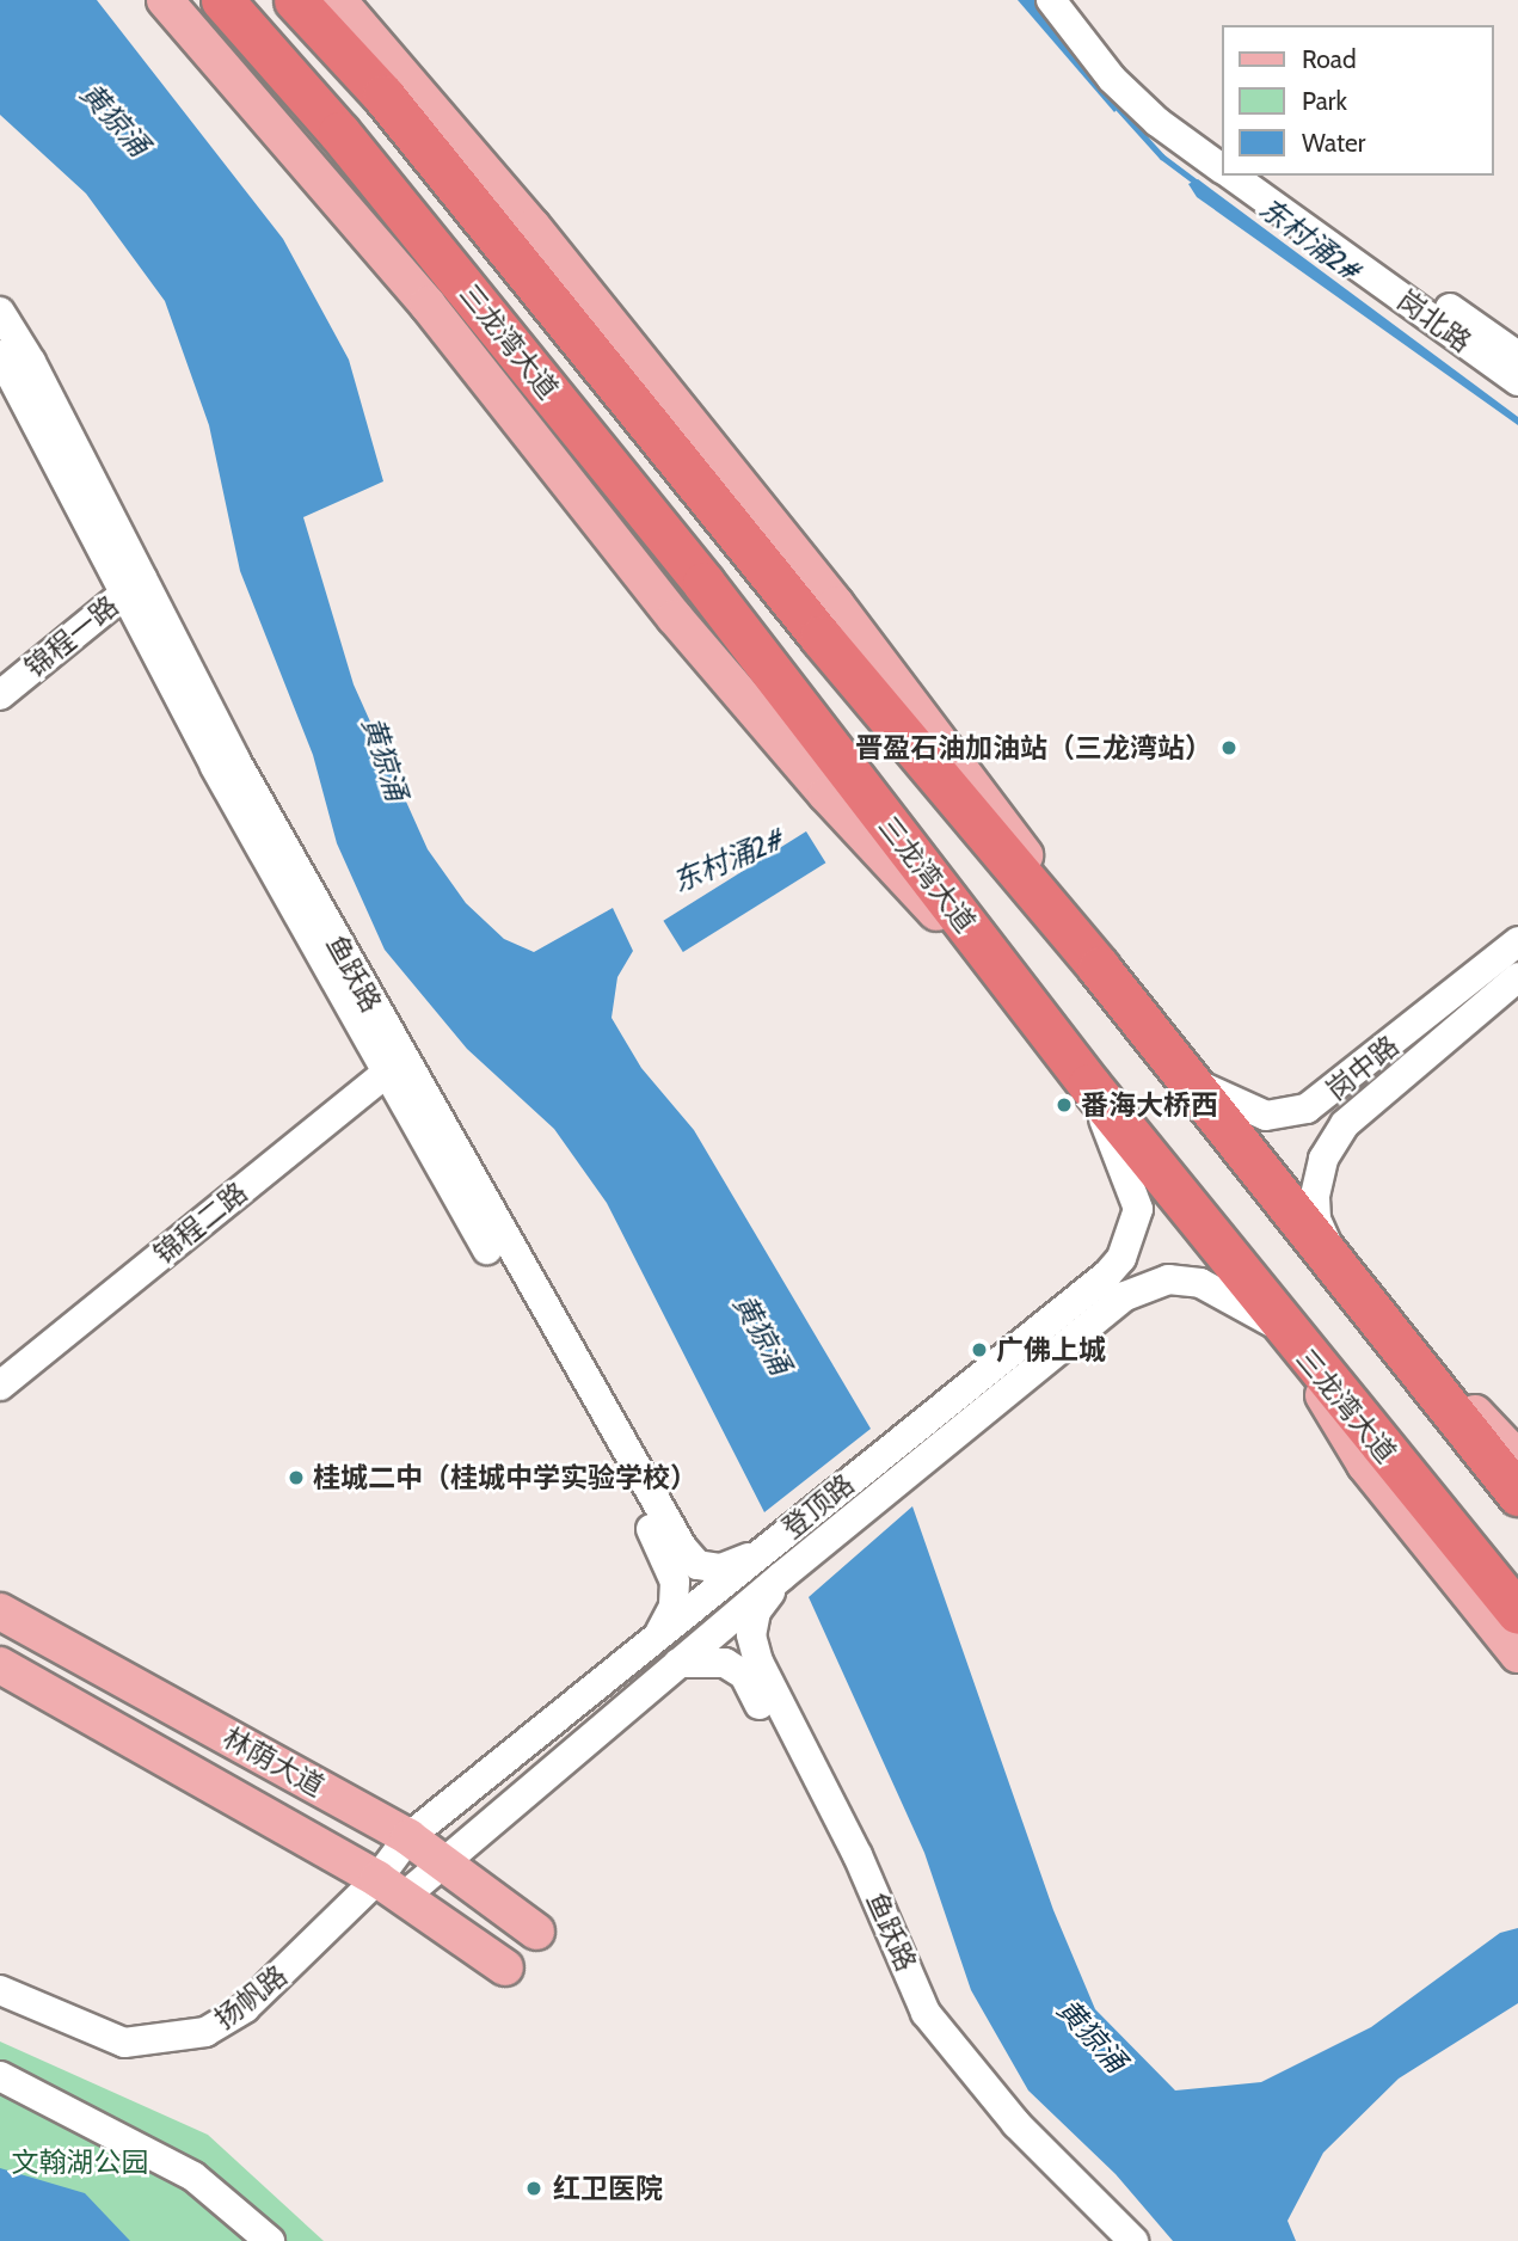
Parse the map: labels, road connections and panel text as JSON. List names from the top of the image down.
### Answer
{
  "streets": {
    "highway": ["三龙湾大道"],
    "main road": ["林荫大道"],
    "street": [
      "岗北路",
      "锦程一路",
      "鱼跃路",
      "岗中路",
      "锦程二路",
      "登顶路",
      "扬帆路"
    ]
  },
  "crossings": [
    ["三龙湾大道", "岗中路"],
    ["三龙湾大道", "登顶路"],
    ["锦程一路", "鱼跃路"],
    ["鱼跃路", "锦程二路"],
    ["鱼跃路", "登顶路"],
    ["登顶路", "林荫大道"],
    ["登顶路", "扬帆路"],
    ["林荫大道", "扬帆路"]
  ],
  "water": ["黄猄涌", "东村涌2#"],
  "parks": ["文翰湖公园"],
  "places": [
    "晋盈石油加油站（三龙湾站）",
    "番海大桥西",
    "广佛上城",
    "桂城二中（桂城中学实验学校）",
    "红卫医院"
  ],
  "legend": ["Road", "Park", "Water"]
}
